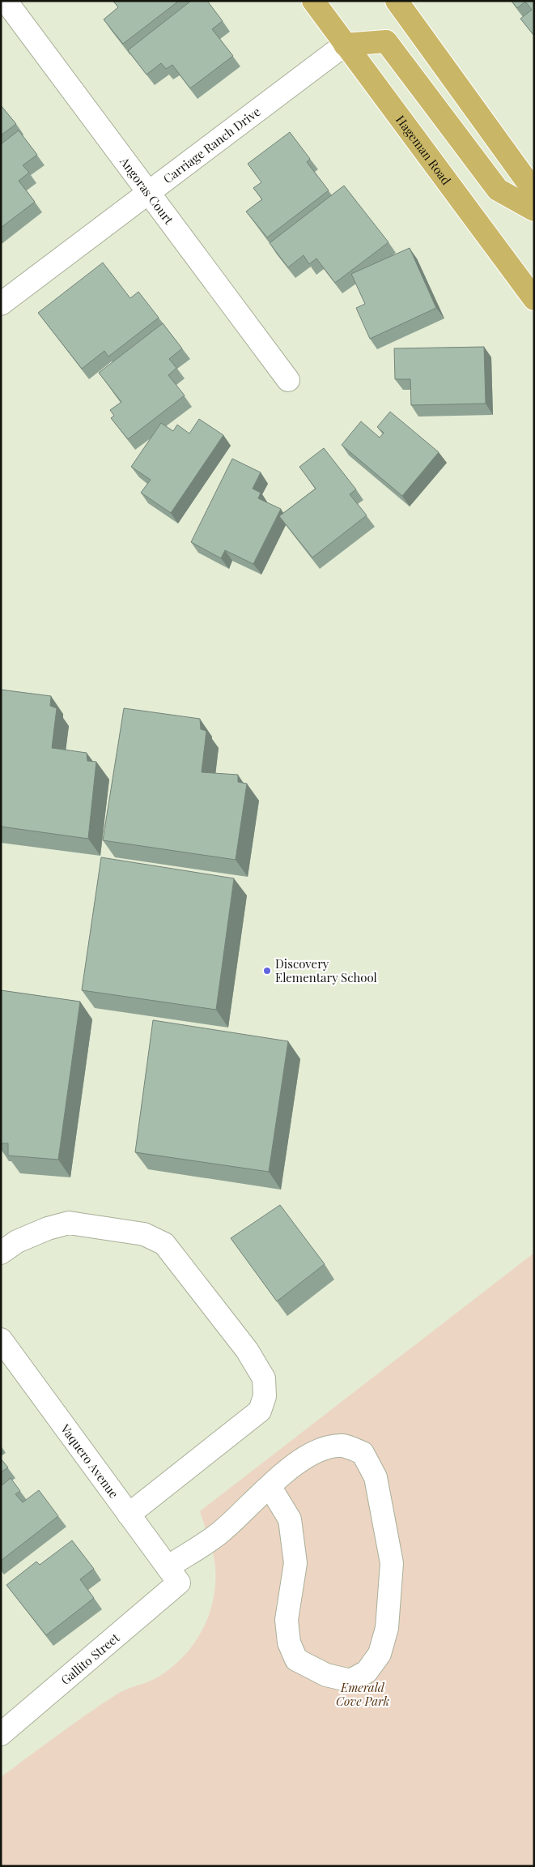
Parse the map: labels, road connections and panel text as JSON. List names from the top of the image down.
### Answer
{
  "streets": {
    "main road": ["Hageman Road"],
    "street": [
      "Carriage Ranch Drive",
      "Angoras Court",
      "Vaquero Avenue",
      "Gallito Street"
    ]
  },
  "crossings": [
    ["Carriage Ranch Drive", "Hageman Road"],
    ["Carriage Ranch Drive", "Angoras Court"],
    ["Vaquero Avenue", "Gallito Street"]
  ],
  "parks": ["Emerald Cove Park"],
  "places": ["Discovery Elementary School"]
}
